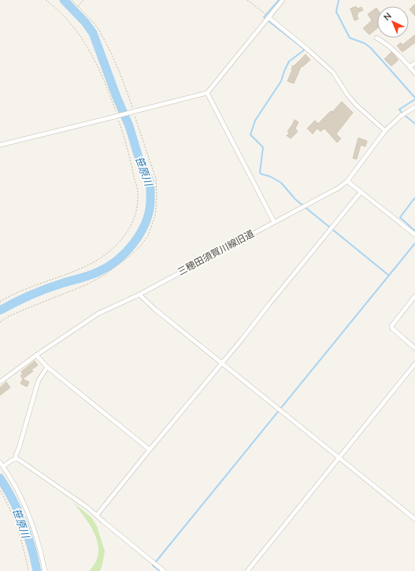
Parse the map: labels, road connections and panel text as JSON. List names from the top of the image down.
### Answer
{
  "streets": {
    "street": ["三穂田須賀川線旧道"]
  },
  "water": ["笹原川"],
  "north": "top left"
}
